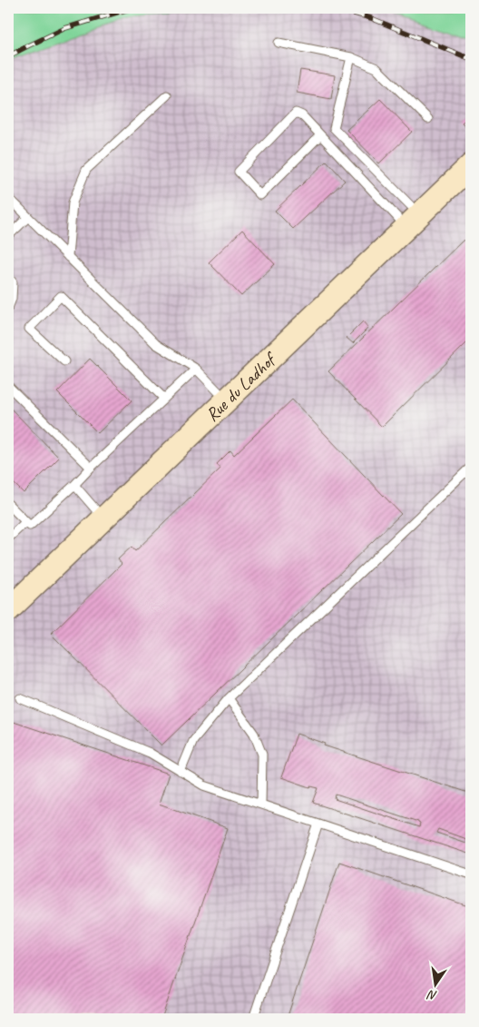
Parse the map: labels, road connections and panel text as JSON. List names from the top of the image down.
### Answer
{
  "streets": {
    "main road": ["Rue du Ladhof"]
  },
  "north": "bottom"
}
